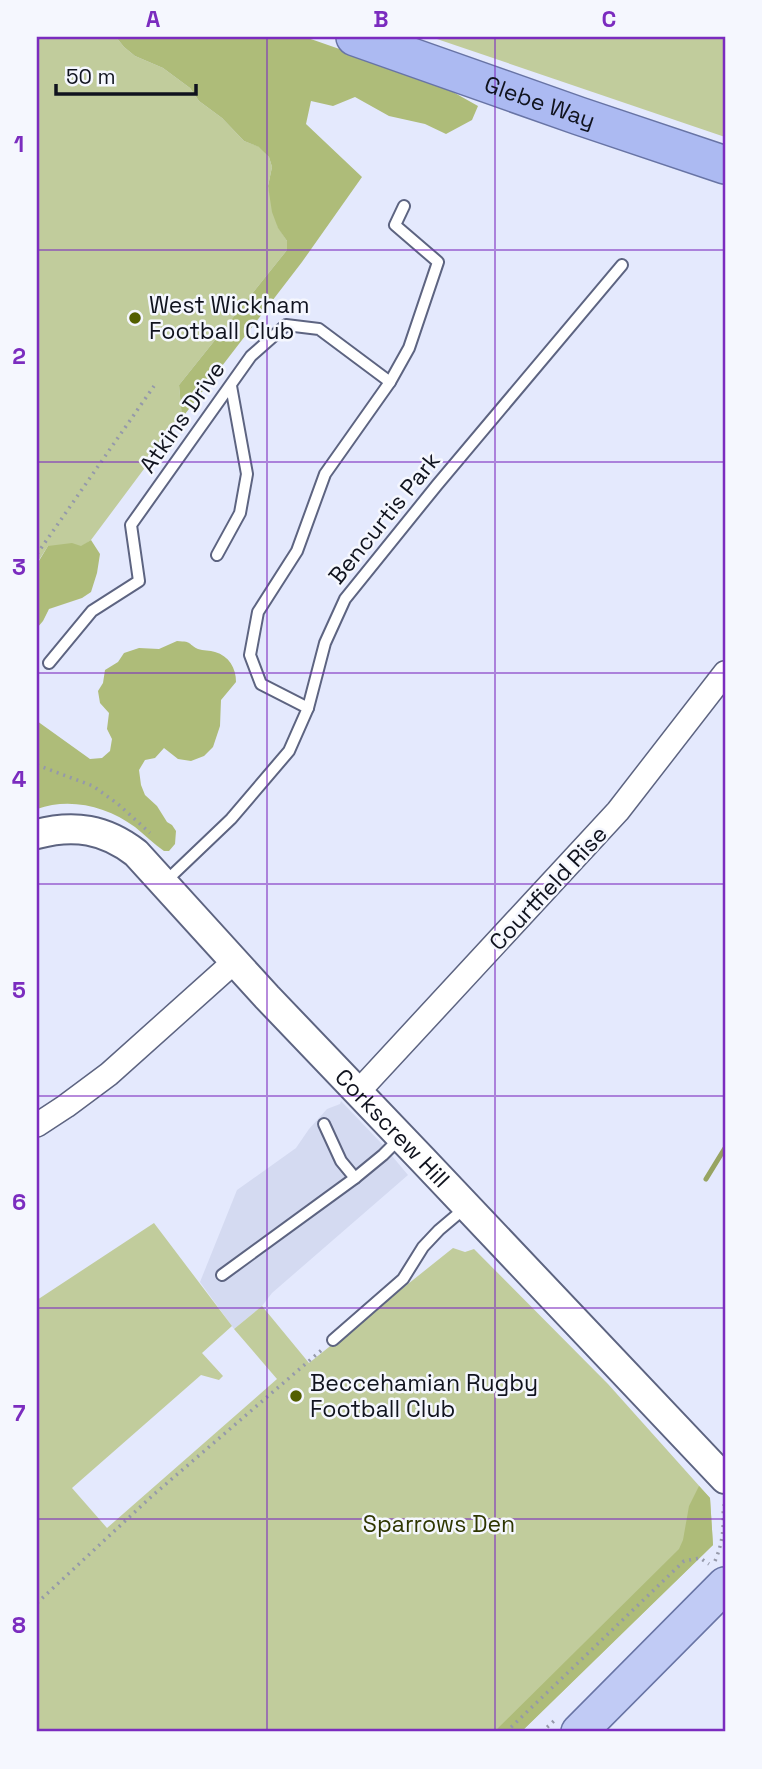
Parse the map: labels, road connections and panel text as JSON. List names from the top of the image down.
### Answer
{
  "streets": {
    "highway": ["Glebe Way"],
    "street": ["Courtfield Rise", "Corkscrew Hill"],
    "lane": ["Atkins Drive", "Bencurtis Park"]
  },
  "crossings": [
    ["Bencurtis Park", "Corkscrew Hill"],
    ["Courtfield Rise", "Corkscrew Hill"]
  ],
  "parks": ["Sparrows Den"],
  "places": ["West Wickham Football Club", "Beccehamian Rugby Football Club"],
  "scale_bar": "50 m",
  "grid": {
    "columns": ["A", "B", "C"],
    "rows": [
      "1",
      "2",
      "3",
      "4",
      "5",
      "6",
      "7",
      "8"
    ]
  }
}
